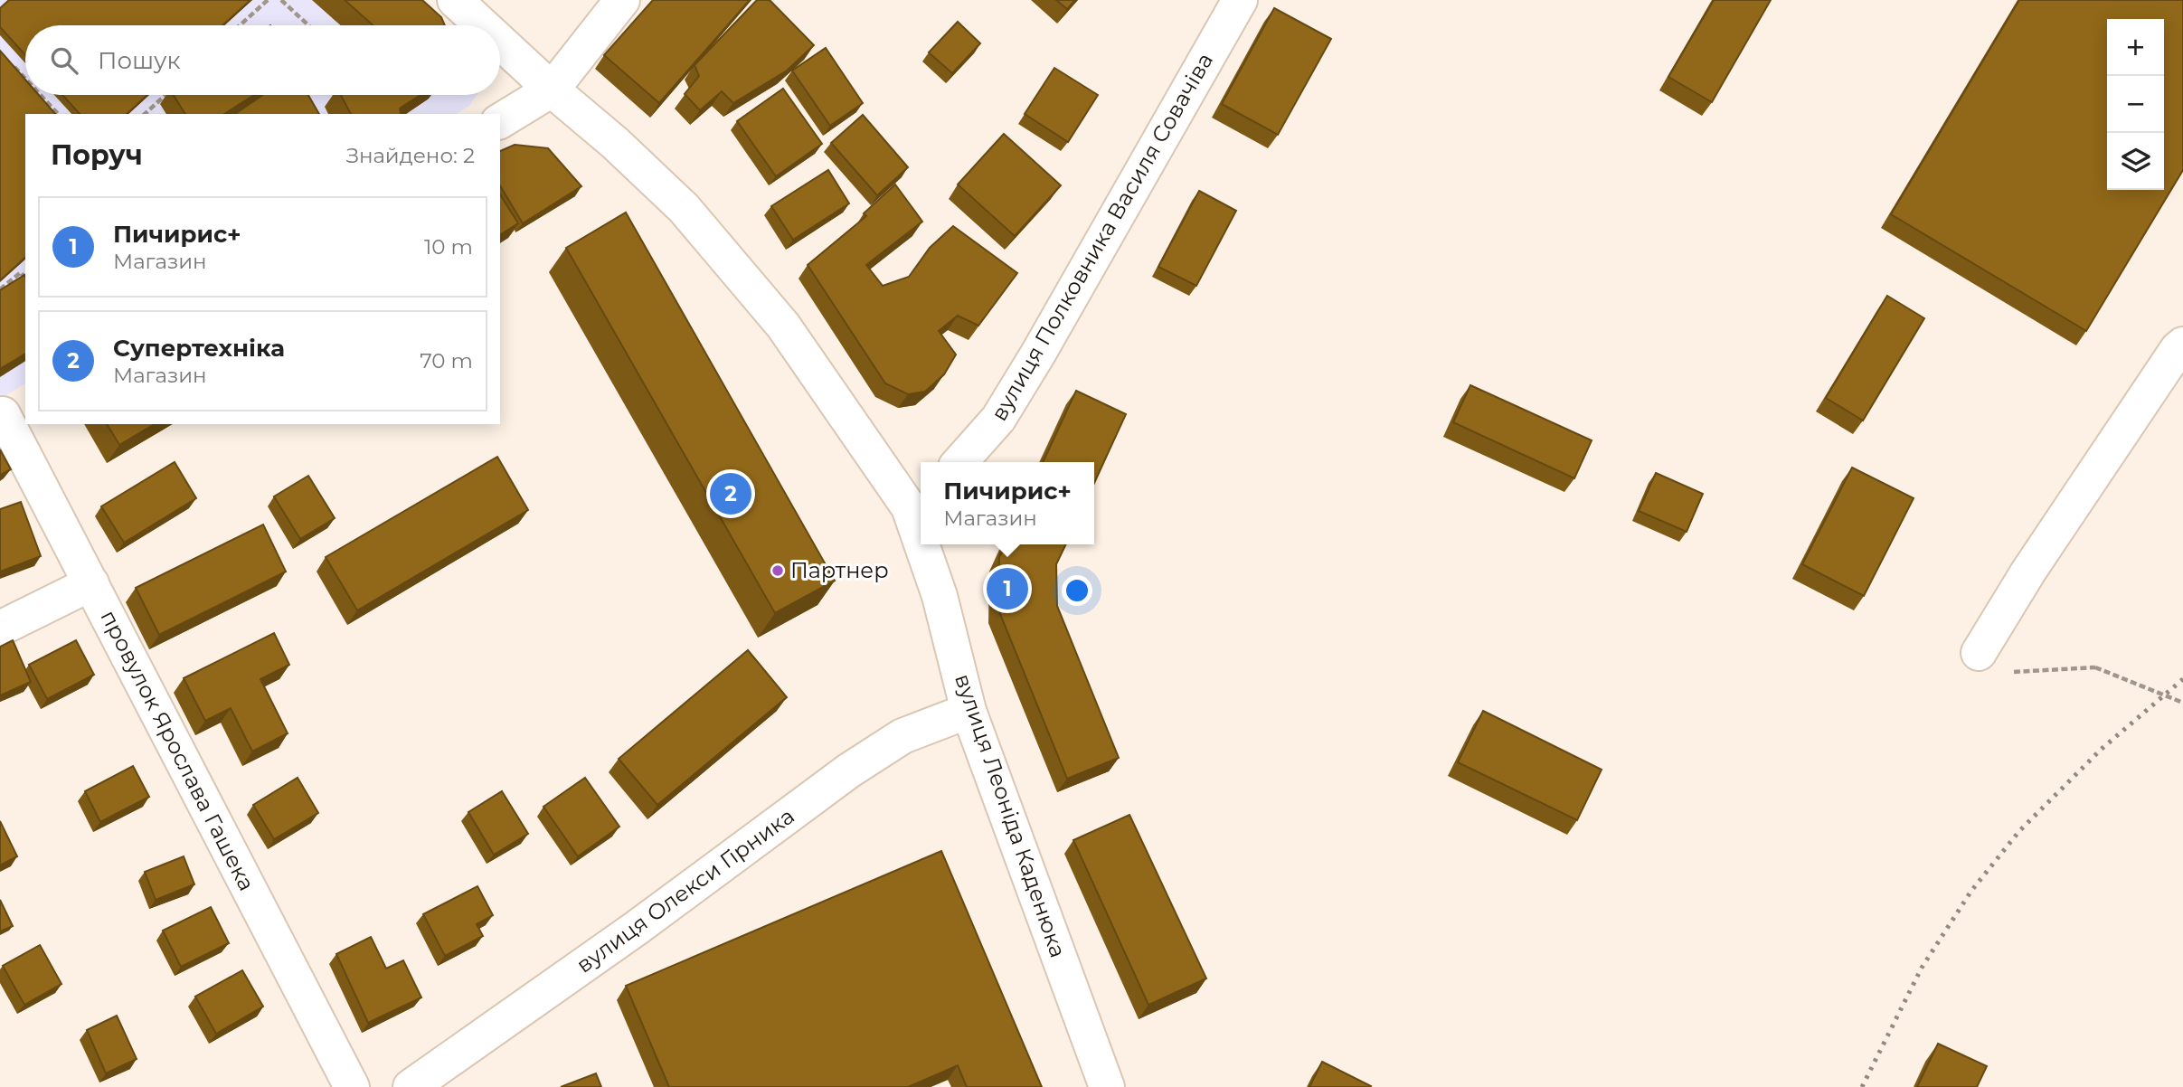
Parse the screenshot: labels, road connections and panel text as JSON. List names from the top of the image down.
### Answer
{
  "streets": {
    "street": [
      "вулиця Полковника Василя Совачіва",
      "провулок Ярослава Гашека",
      "вулиця Леоніда Каденюка",
      "вулиця Олекси Гірника"
    ]
  },
  "crossings": [
    ["вулиця Леоніда Каденюка", "вулиця Олекси Гірника"]
  ],
  "places": ["Партнер"],
  "page": {
    "map_buttons": ["+", "−"],
    "search": "Пошук",
    "heading": ["Поруч", "Знайдено: 2"],
    "list": [
      {
        "mark": "1",
        "name": "Пичирис+",
        "note": "Магазин",
        "value": "10 m"
      },
      {
        "mark": "2",
        "name": "Супертехніка",
        "note": "Магазин",
        "value": "70 m"
      }
    ],
    "popup": ["Пичирис+", "Магазин"],
    "pins": ["2", "1"]
  }
}
